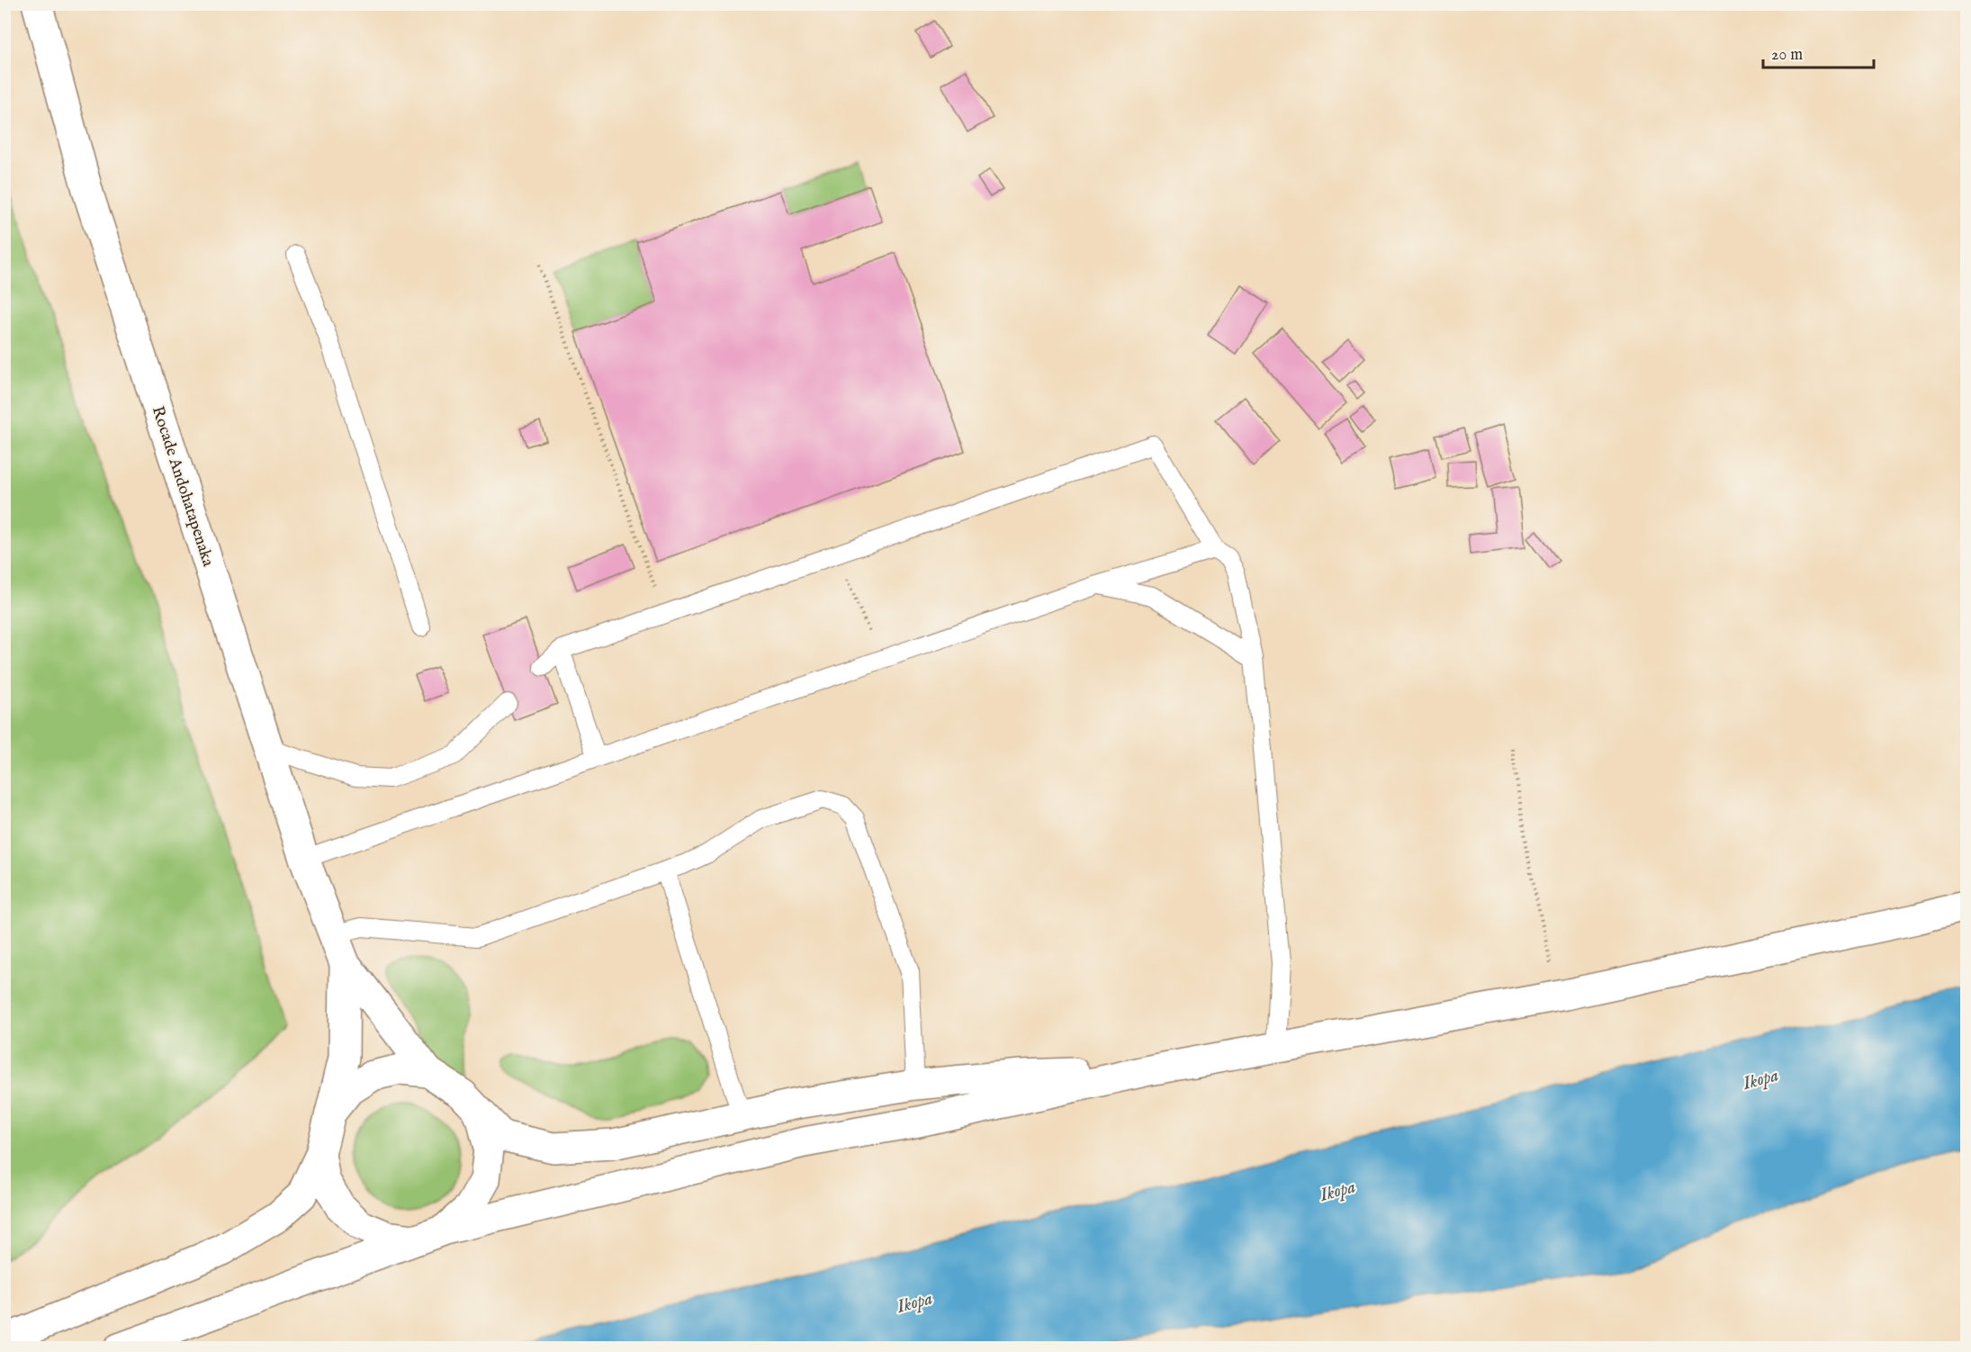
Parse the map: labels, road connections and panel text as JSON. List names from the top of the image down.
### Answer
{
  "streets": {
    "main road": ["Rocade Andohatapenaka"]
  },
  "water": ["Ikopa"],
  "scale_bar": "20 m"
}
